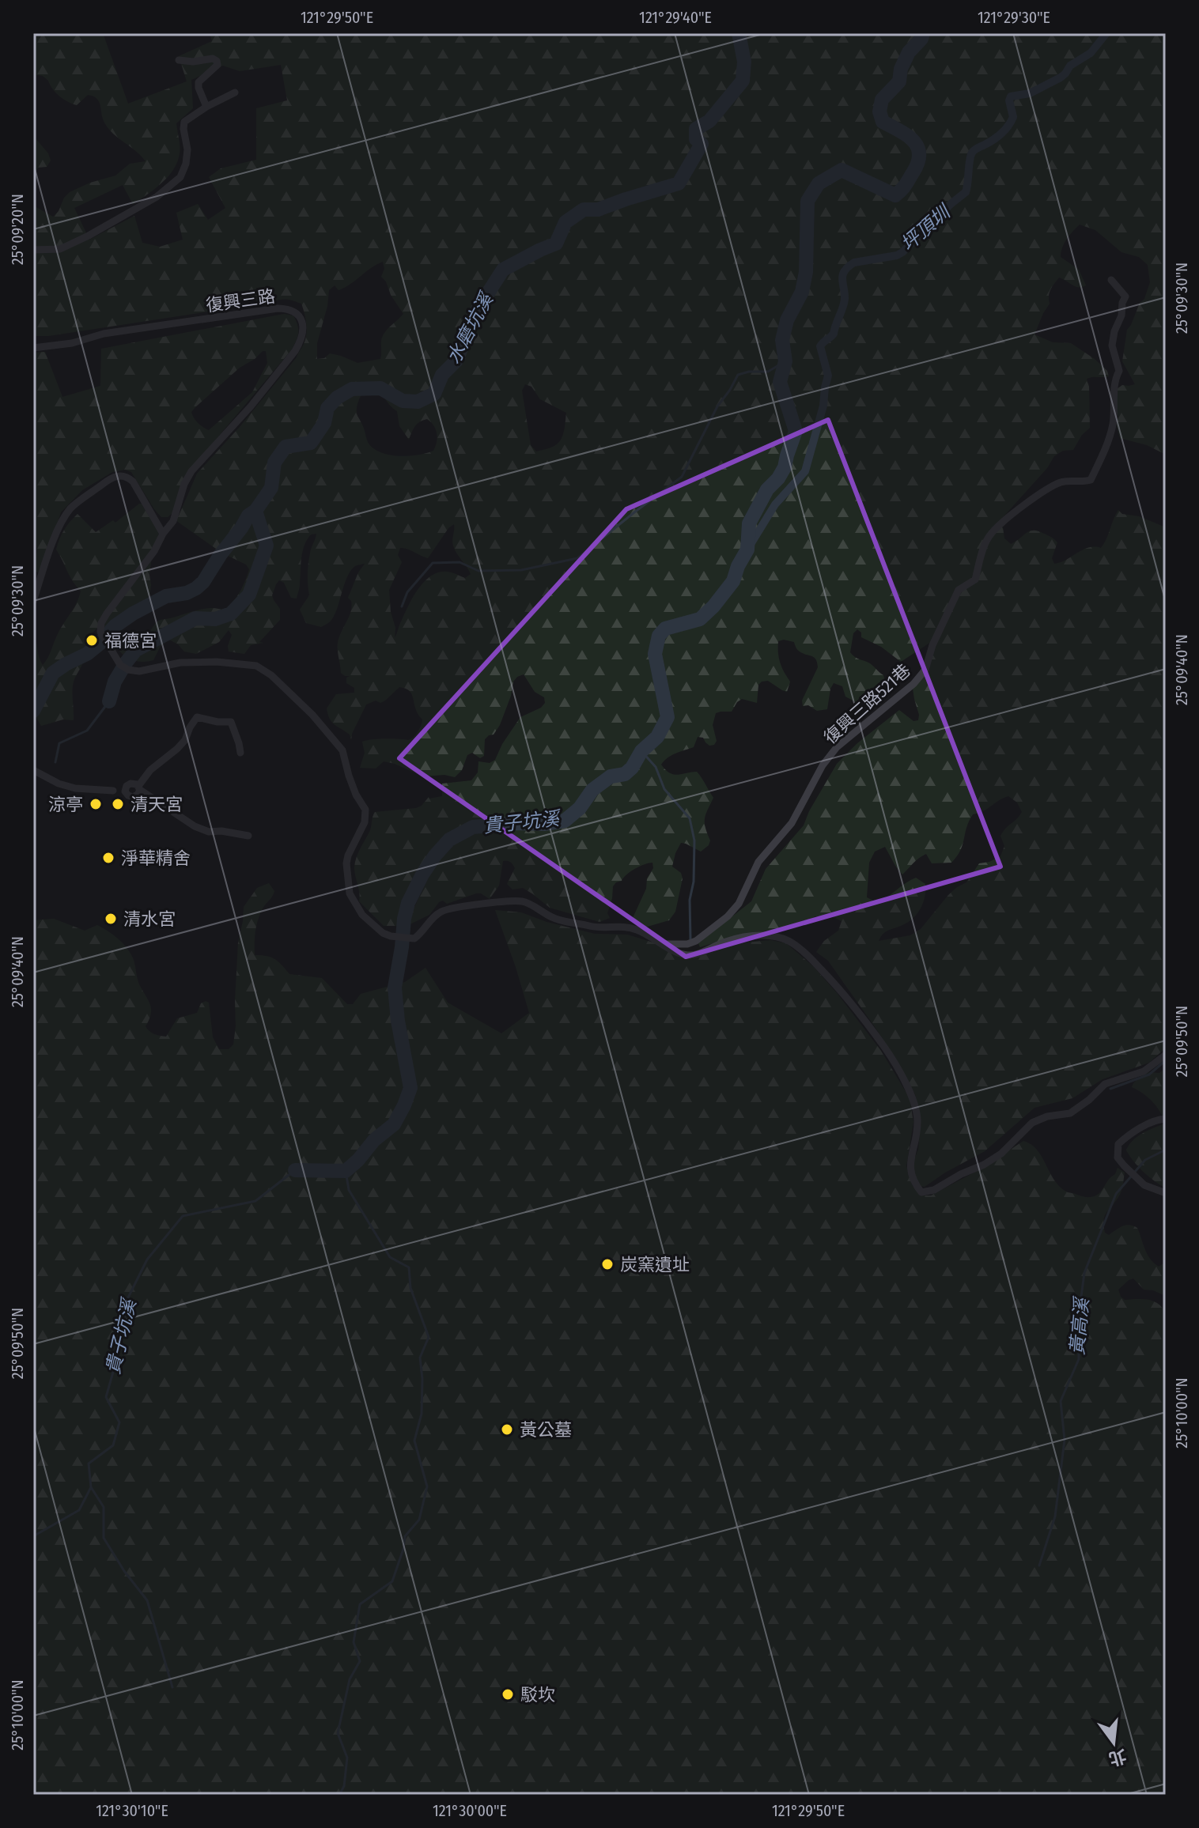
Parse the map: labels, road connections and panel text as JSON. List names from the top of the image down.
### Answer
{
  "streets": {
    "street": ["復興三路", "復興三路521巷"]
  },
  "crossings": [
    ["復興三路", "復興三路521巷"]
  ],
  "water": [
    "坪頂圳",
    "水磨坑溪",
    "貴子坑溪",
    "黃高溪"
  ],
  "places": [
    "福德宮",
    "涼亭",
    "清天宮",
    "淨華精舍",
    "清水宮",
    "炭窯遺址",
    "黃公墓",
    "駁坎"
  ],
  "north": "bottom",
  "coordinates": [
    "121°29'50\"E",
    "121°29'40\"E",
    "121°29'30\"E",
    "25°09'20\"N",
    "25°09'30\"N",
    "25°09'40\"N",
    "25°09'50\"N",
    "25°10'00\"N",
    "121°30'10\"E",
    "121°30'00\"E"
  ]
}
